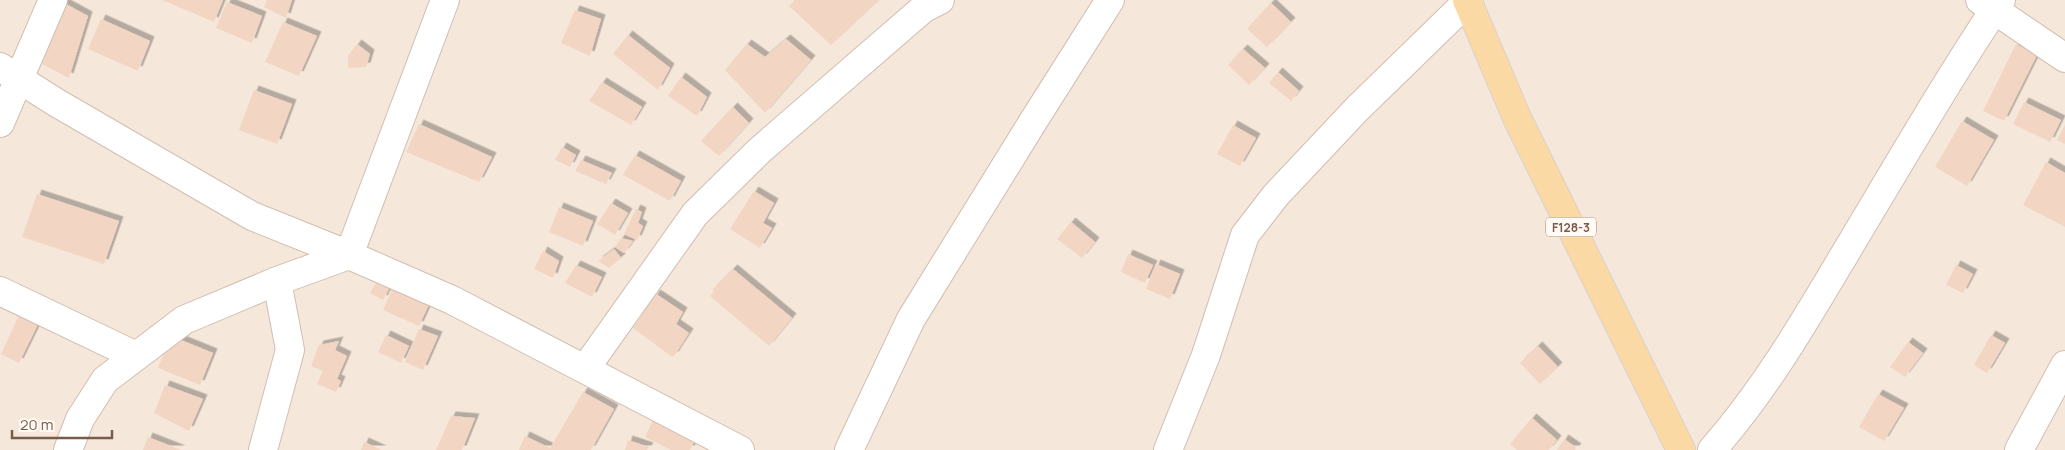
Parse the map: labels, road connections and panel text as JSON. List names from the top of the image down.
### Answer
{
  "streets": {
    "main road": ["F128-3"]
  },
  "scale_bar": "20 m"
}
